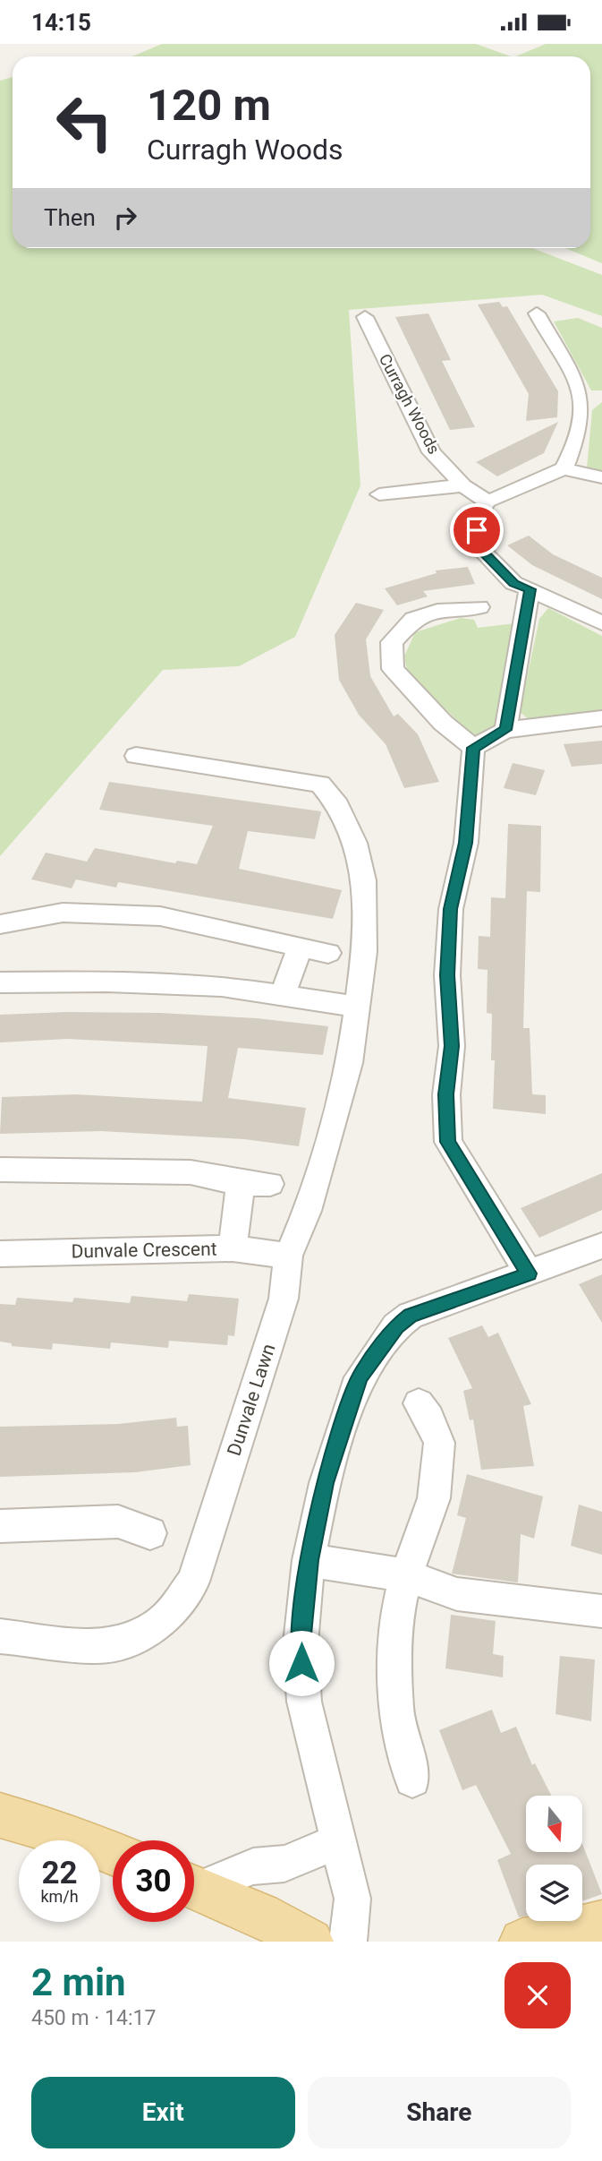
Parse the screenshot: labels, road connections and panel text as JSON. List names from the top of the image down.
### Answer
{
  "streets": {
    "street": ["Curragh Woods", "Dunvale Crescent", "Dunvale Lawn"]
  },
  "crossings": [
    ["Dunvale Crescent", "Dunvale Lawn"]
  ],
  "north": "bottom",
  "page": {
    "status": "14:15",
    "turn": ["120 m", "Curragh Woods"],
    "then": "Then",
    "speed": "22 km/h",
    "limit": "30",
    "heading": ["2 min", "450 m · 14:17"],
    "buttons": ["Exit", "Share"]
  }
}
